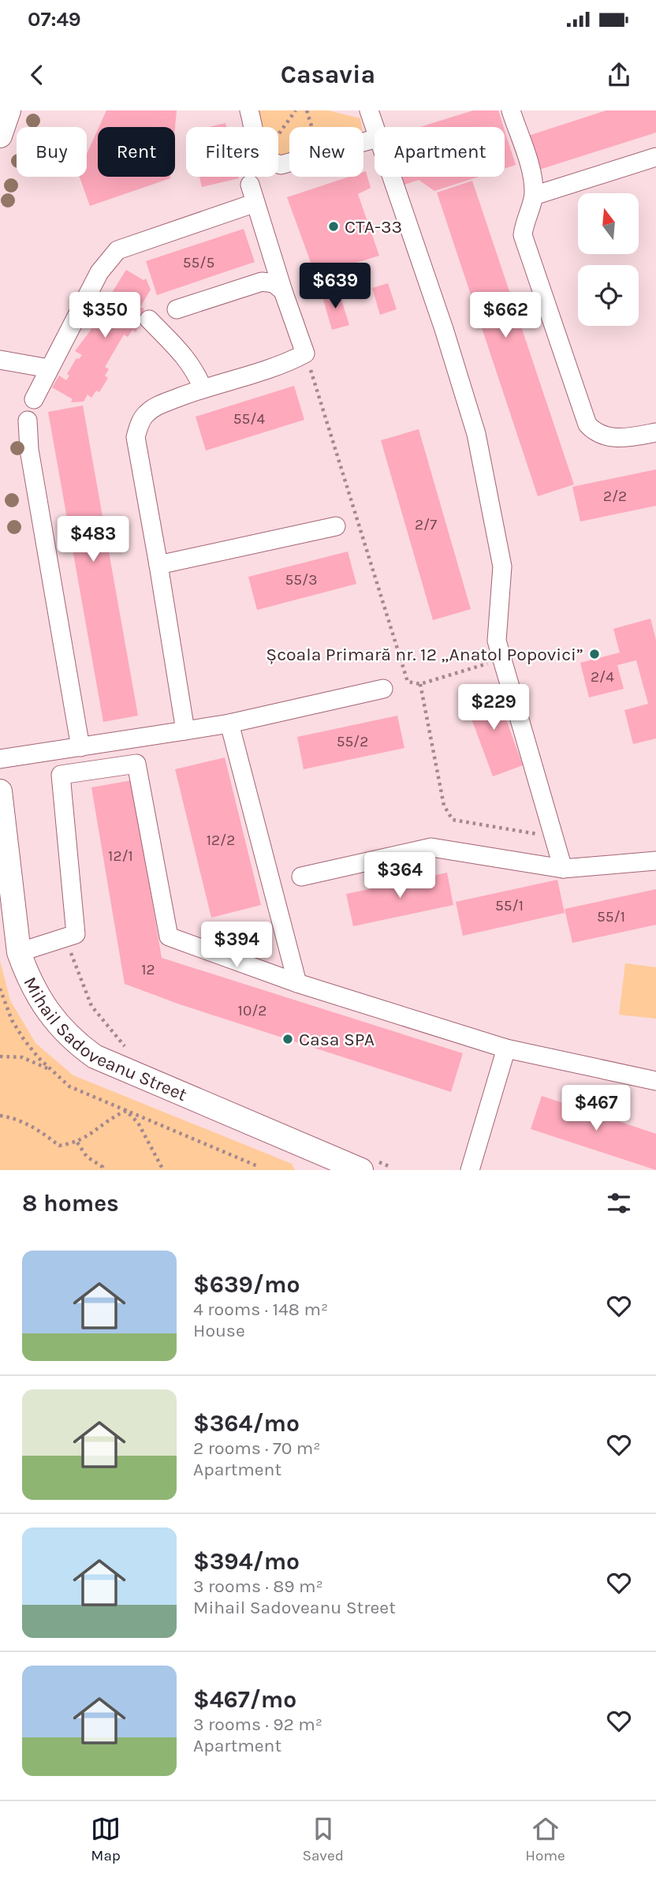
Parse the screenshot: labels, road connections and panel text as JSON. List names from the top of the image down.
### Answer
{
  "streets": {
    "main road": ["Mihail Sadoveanu Street"]
  },
  "places": ["CTA-33", "Școala Primară nr. 12 „Anatol Popovici”", "Casa SPA"],
  "house_numbers": [
    "55/5",
    "55/4",
    "2/2",
    "2/7",
    "55/3",
    "2/4",
    "55/2",
    "12/2",
    "12/1",
    "55/1",
    "55/1",
    "12",
    "10/2"
  ],
  "north": "top",
  "page": {
    "status": "07:49",
    "header": "Casavia",
    "chip": [
      "Buy",
      "Rent",
      "Filters",
      "New",
      "Apartment"
    ],
    "price": [
      "$639",
      "$350",
      "$662",
      "$483",
      "$229",
      "$364",
      "$394",
      "$467"
    ],
    "heading": "8 homes",
    "list": [
      {
        "name": "$639/mo",
        "note": "4 rooms · 148 m² · House"
      },
      {
        "name": "$364/mo",
        "note": "2 rooms · 70 m² · Apartment"
      },
      {
        "name": "$394/mo",
        "note": "3 rooms · 89 m² · Mihail Sadoveanu Street"
      },
      {
        "name": "$467/mo",
        "note": "3 rooms · 92 m² · Apartment"
      }
    ],
    "tabs": ["Map", "Saved", "Home"]
  }
}
